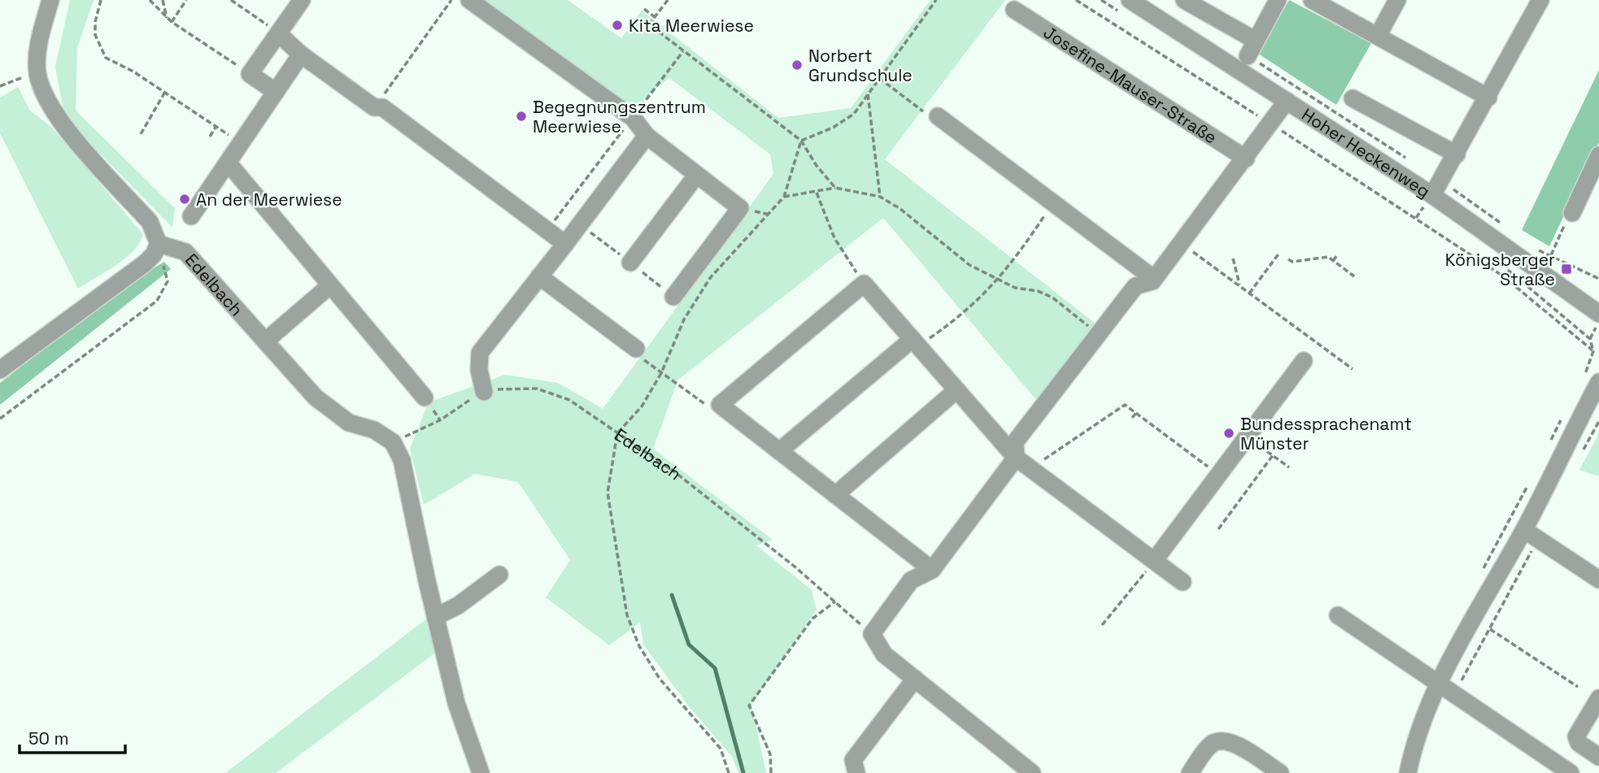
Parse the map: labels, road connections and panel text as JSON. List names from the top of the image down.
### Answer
{
  "streets": {
    "street": ["Josefine-Mauser-Straße", "Hoher Heckenweg", "Edelbach"]
  },
  "places": {
    "other": [
      "Kita Meerwiese",
      "Norbert Grundschule",
      "Begegnungszentrum Meerwiese",
      "An der Meerwiese",
      "Bundessprachenamt Münster"
    ],
    "transit": ["Königsberger Straße"]
  },
  "scale_bar": "50 m"
}
